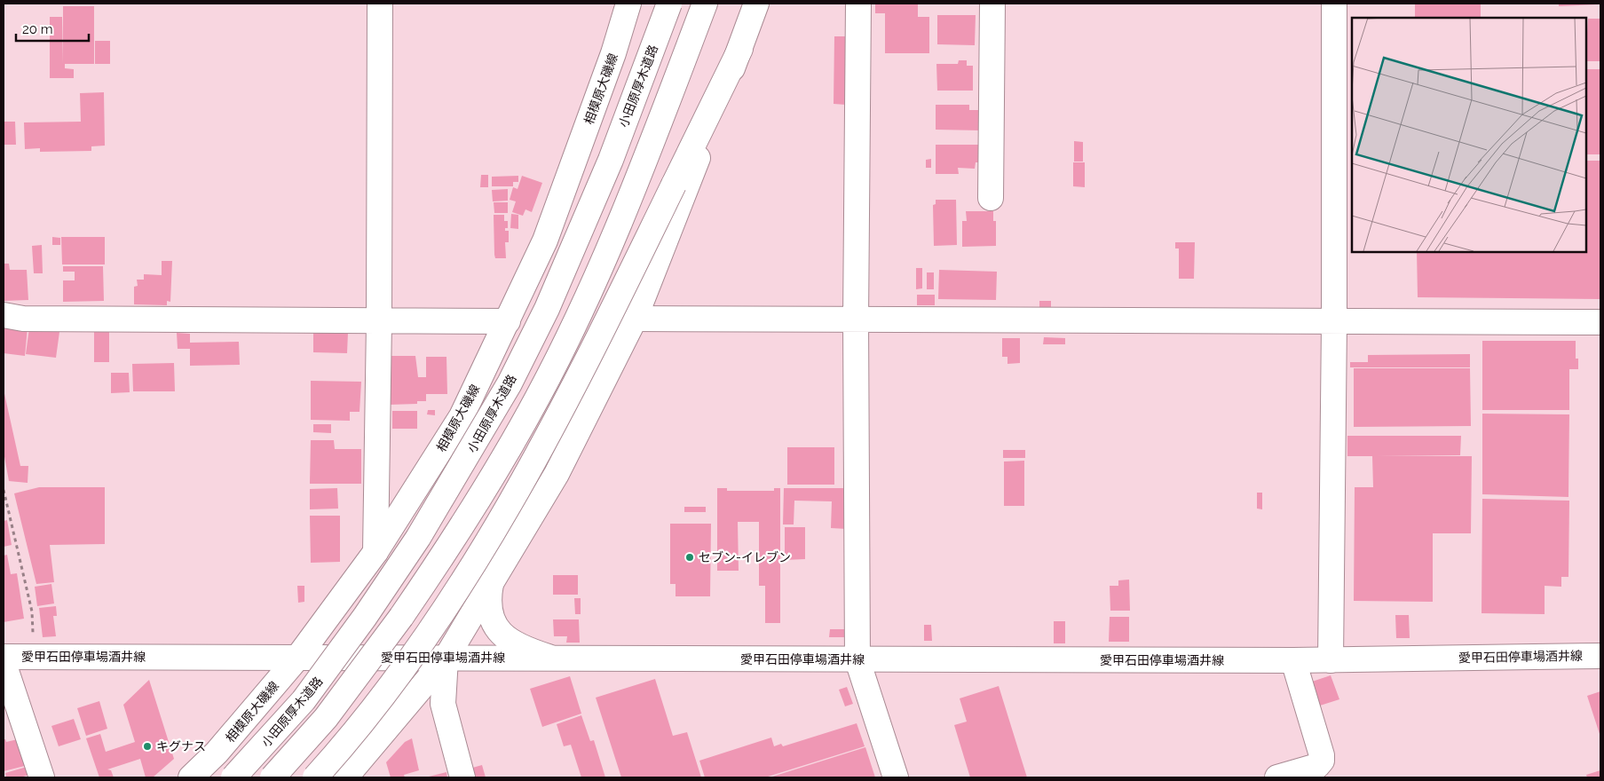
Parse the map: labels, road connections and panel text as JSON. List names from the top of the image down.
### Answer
{
  "streets": {
    "main road": ["小田原厚木道路", "相模原大磯線", "愛甲石田停車場酒井線"]
  },
  "crossings": [
    ["相模原大磯線", "愛甲石田停車場酒井線"]
  ],
  "places": ["セブン-イレブン", "キグナス"],
  "scale_bar": "20 m"
}
